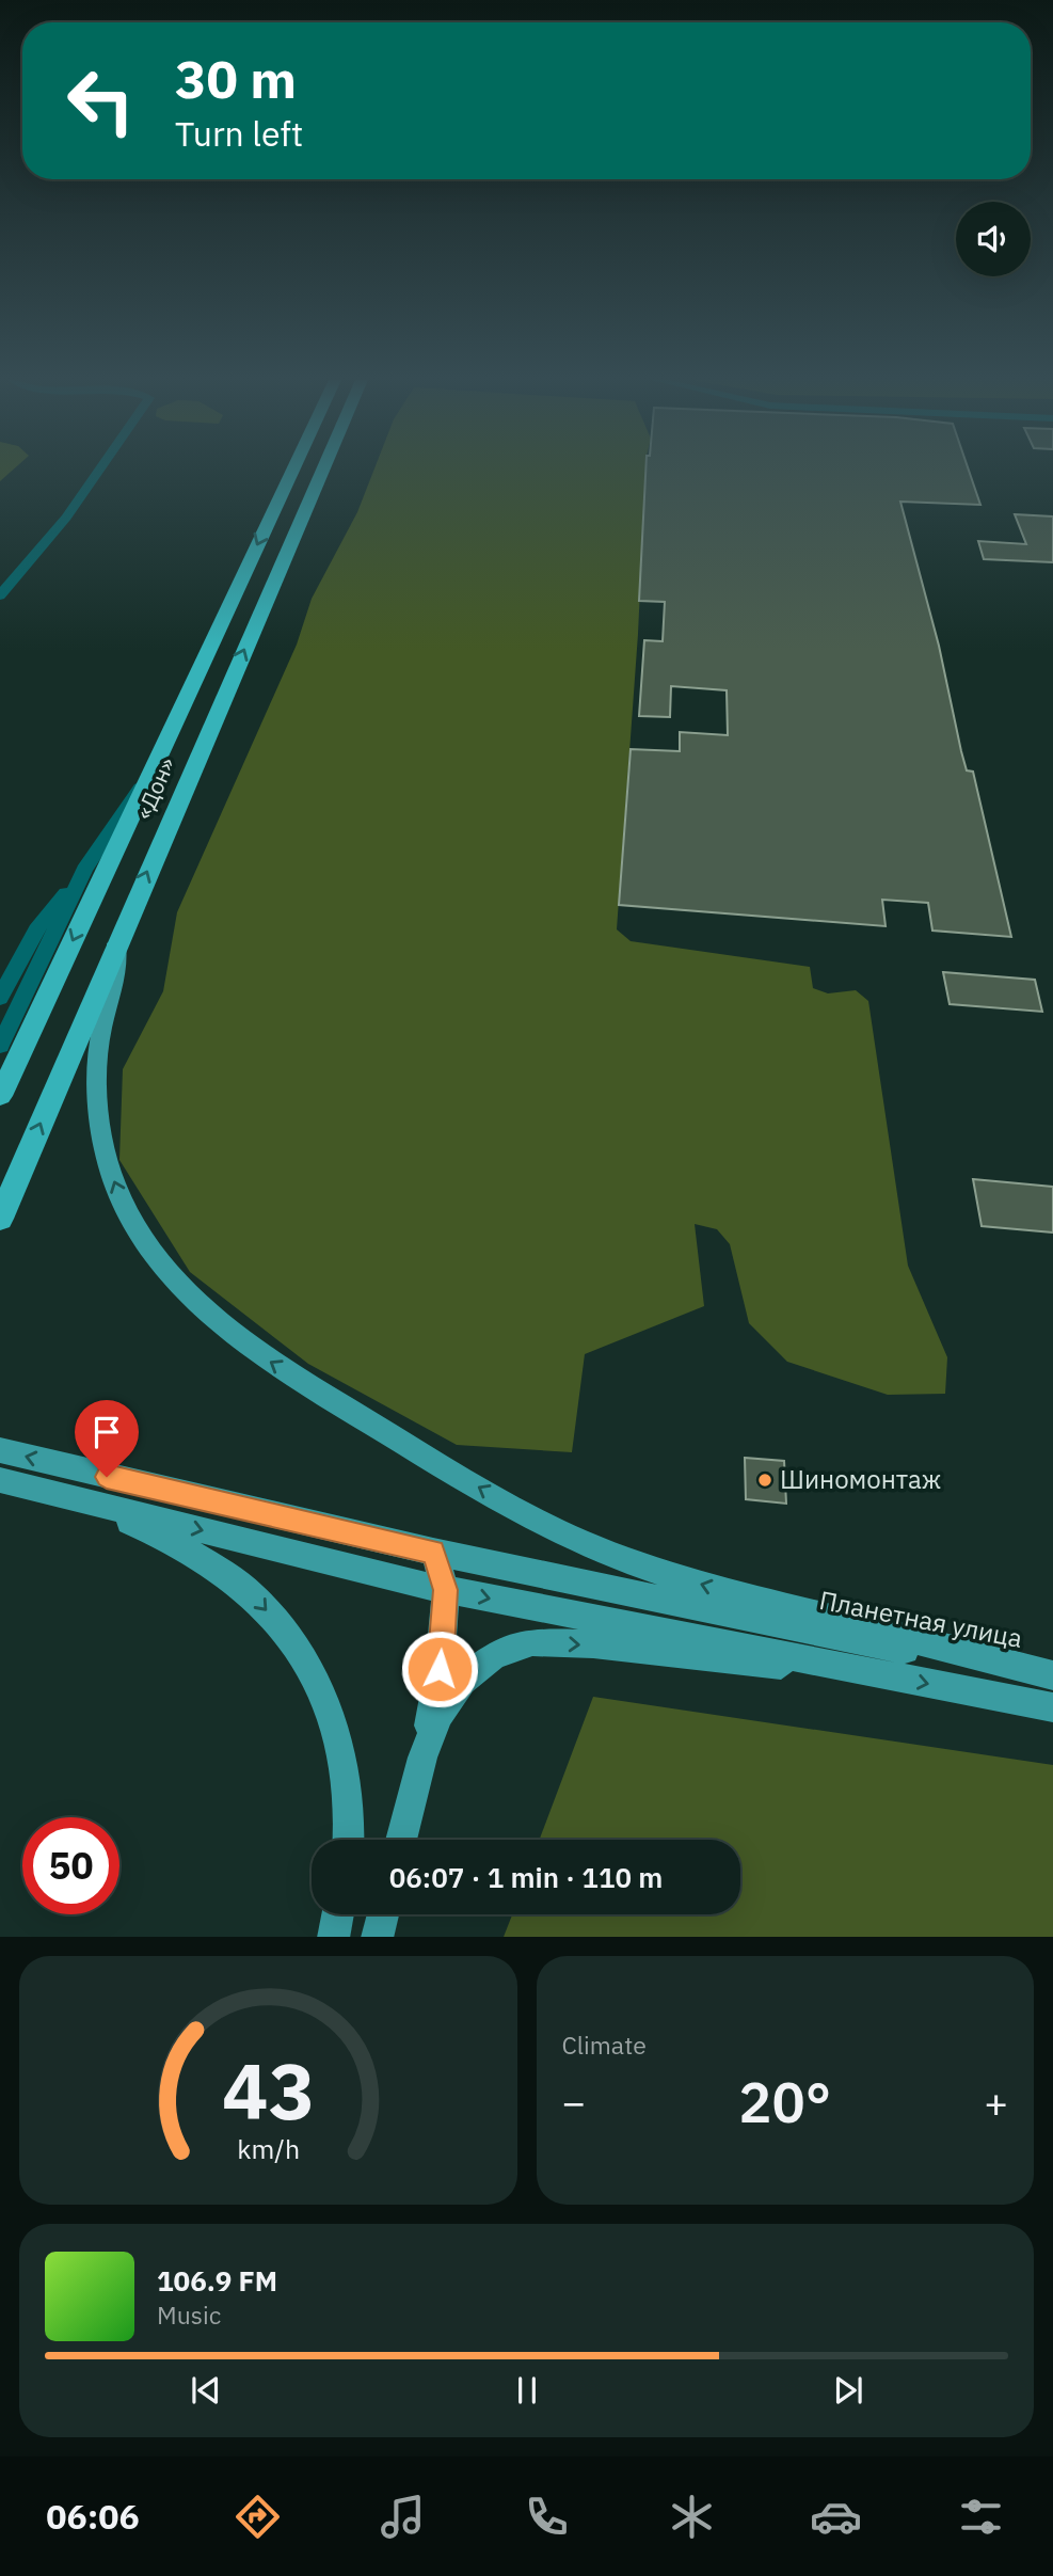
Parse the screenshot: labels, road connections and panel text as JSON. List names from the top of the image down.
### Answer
{
  "streets": {
    "highway": ["«Дон»"],
    "main road": ["Планетная улица"]
  },
  "places": ["Шиномонтаж"],
  "page": {
    "turn": ["30 m", "Turn left"],
    "limit": "50",
    "trip": "06:07 · 1 min · 110 m",
    "tile": "Climate",
    "heat": ["−", "20°", "+"],
    "song": ["106.9 FM", "Music"],
    "tabs": "06:06",
    "gauge": ["43", "km/h"]
  }
}
